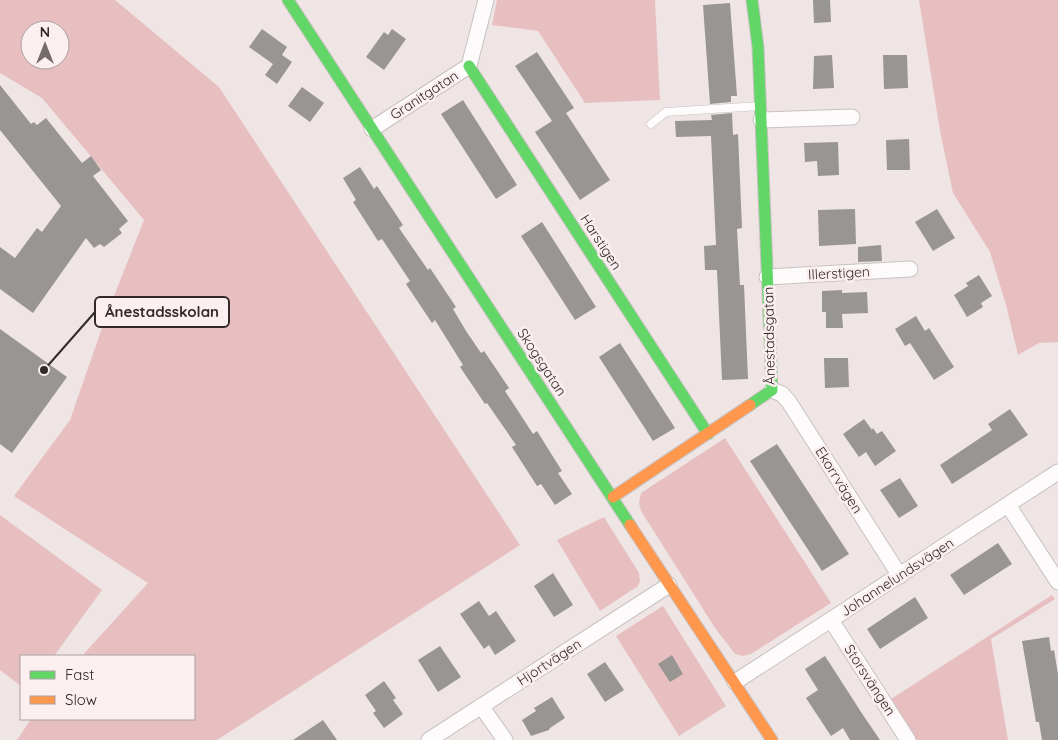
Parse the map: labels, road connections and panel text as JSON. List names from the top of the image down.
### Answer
{
  "streets": {
    "street": [
      "Granitgatan",
      "Harstigen",
      "Illerstigen",
      "Ånestadsgatan",
      "Skogsgatan",
      "Ekorrvägen",
      "Johannelundsvägen",
      "Hjortvägen",
      "Storsvängen"
    ]
  },
  "crossings": [
    ["Granitgatan", "Harstigen"],
    ["Granitgatan", "Skogsgatan"],
    ["Harstigen", "Ånestadsgatan"],
    ["Illerstigen", "Ånestadsgatan"],
    ["Ånestadsgatan", "Skogsgatan"],
    ["Ånestadsgatan", "Ekorrvägen"],
    ["Skogsgatan", "Johannelundsvägen"],
    ["Skogsgatan", "Hjortvägen"],
    ["Ekorrvägen", "Johannelundsvägen"],
    ["Johannelundsvägen", "Storsvängen"]
  ],
  "places": ["Ånestadsskolan"],
  "legend": ["Fast", "Slow"],
  "north": "top"
}
